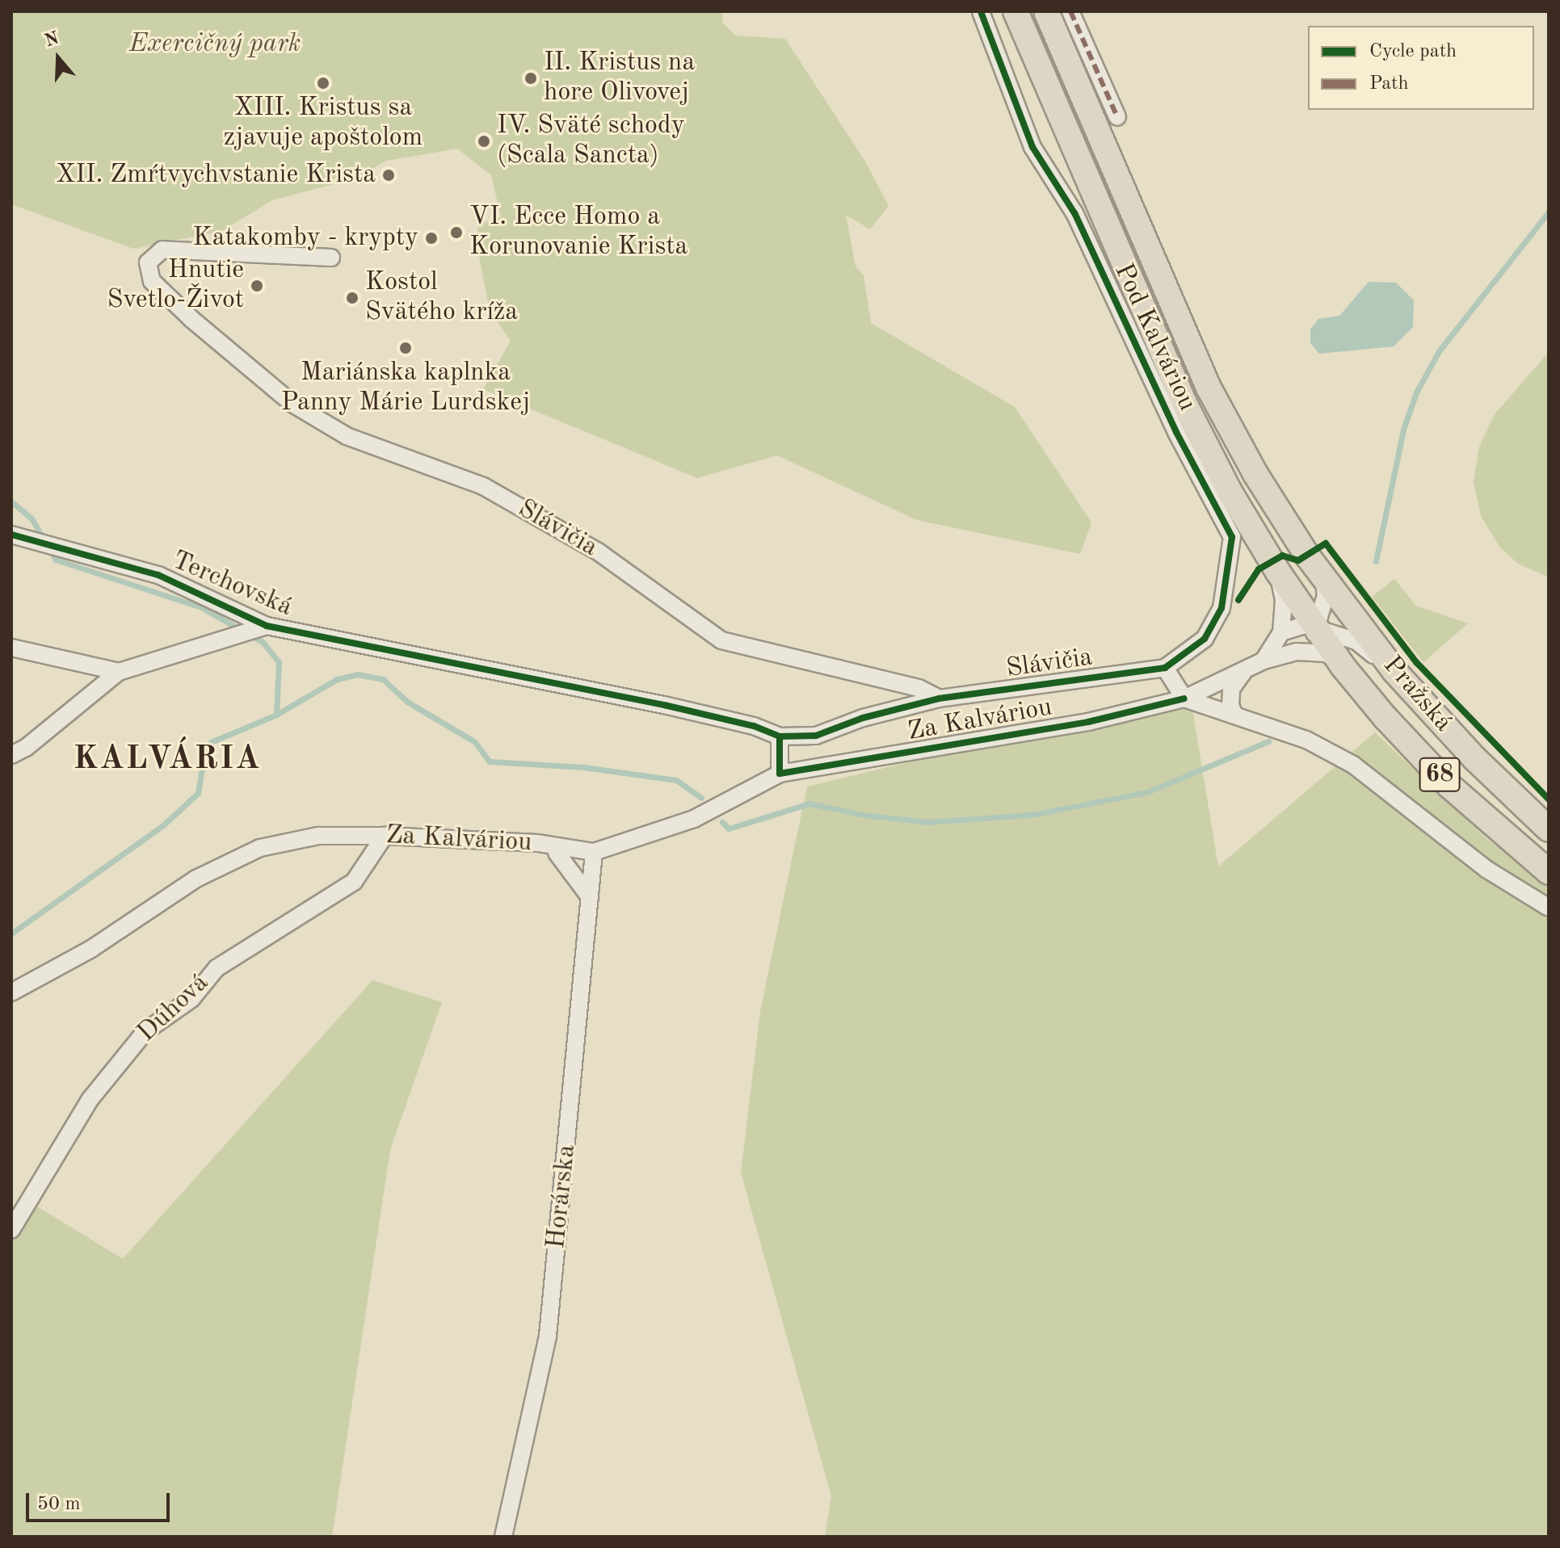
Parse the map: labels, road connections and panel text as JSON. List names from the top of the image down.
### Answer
{
  "streets": {
    "main road": ["Pod Kalváriou", "Pražská", "68"],
    "street": [
      "Slávičia",
      "Terchovská",
      "Za Kalváriou",
      "Dúhová",
      "Horárska"
    ]
  },
  "crossings": [
    ["Pod Kalváriou", "Slávičia"],
    ["Pod Kalváriou", "Pražská"],
    ["Slávičia", "Terchovská"],
    ["Za Kalváriou", "Dúhová"],
    ["Za Kalváriou", "Horárska"]
  ],
  "districts": ["KALVÁRIA"],
  "parks": ["Exercičný park"],
  "places": [
    "II. Kristus na hore Olivovej",
    "XIII. Kristus sa zjavuje apoštolom",
    "IV. Sväté schody (Scala Sancta)",
    "XII. Zmŕtvychvstanie Krista",
    "VI. Ecce Homo a Korunovanie Krista",
    "Katakomby - krypty",
    "Hnutie Svetlo-Život",
    "Kostol Svätého kríža",
    "Mariánska kaplnka Panny Márie Lurdskej"
  ],
  "legend": ["Cycle path", "Path"],
  "scale_bar": "50 m",
  "north": "top"
}
